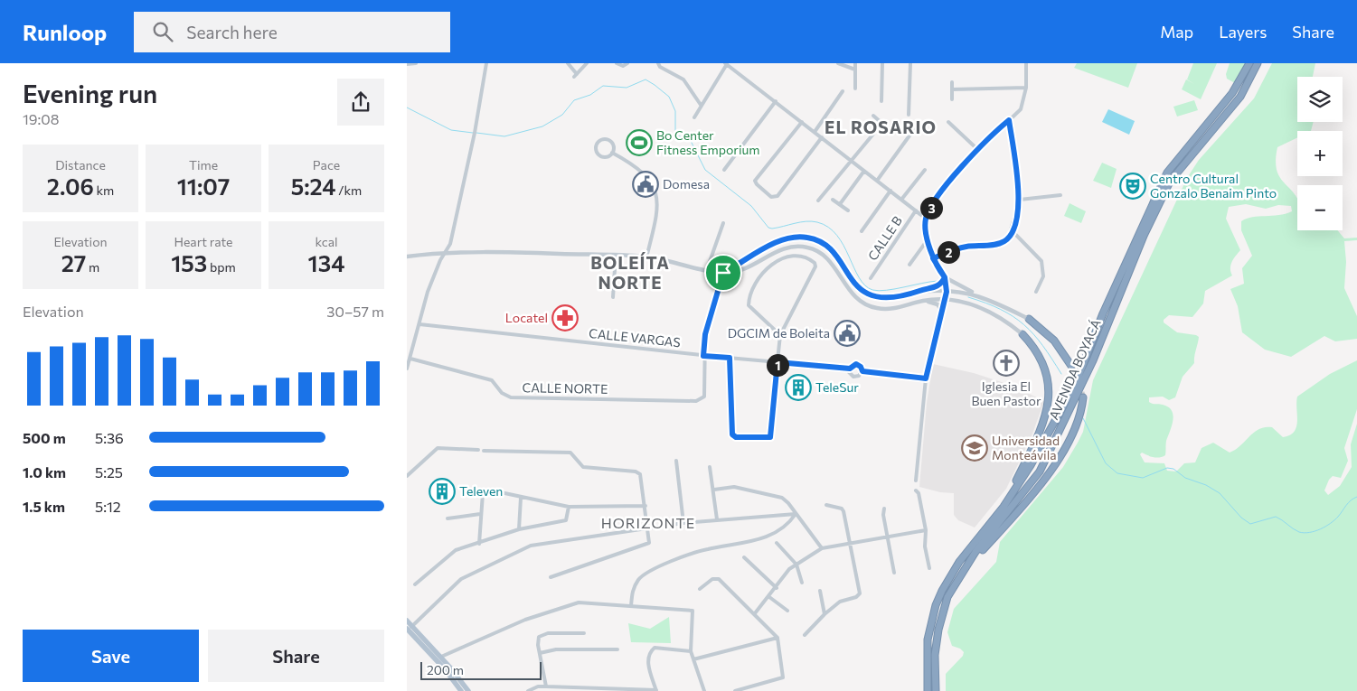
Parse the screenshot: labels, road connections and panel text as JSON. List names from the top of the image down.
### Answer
{
  "streets": {
    "highway": ["AVENIDA BOYACÁ"],
    "street": ["CALLE B", "CALLE VARGAS", "CALLE NORTE"]
  },
  "crossings": [
    ["CALLE VARGAS", "CALLE NORTE"]
  ],
  "districts": ["EL ROSARIO", "BOLEÍTA NORTE", "HORIZONTE"],
  "places": {
    "sports": ["Bo Center Fitness Emporium"],
    "public building": ["Domesa", "DGCIM de Boleita"],
    "theatre": ["Centro Cultural Gonzalo Benaim Pinto"],
    "pharmacy": ["Locatel"],
    "church": ["Iglesia El Buen Pastor"],
    "building": ["TeleSur", "Televen"],
    "school or university": ["Universidad Monteávila"]
  },
  "scale_bar": "200 m",
  "page": {
    "header": "Runloop",
    "search": "Search here",
    "nav": ["Map", "Layers", "Share"],
    "heading": ["Evening run", "19:08"],
    "map_buttons": ["+", "−"],
    "stats": [
      ["Distance", "2.06 km"],
      ["Time", "11:07"],
      ["Pace", "5:24 /km"],
      ["Elevation", "27 m"],
      ["Heart rate", "153 bpm"],
      ["kcal", "134"]
    ],
    "pins": ["3", "2", "1"],
    "chart": ["Elevation", "30–57 m"],
    "list": [
      {
        "name": "500 m",
        "note": "5:36"
      },
      {
        "name": "1.0 km",
        "note": "5:25"
      },
      {
        "name": "1.5 km",
        "note": "5:12"
      }
    ],
    "buttons": ["Save", "Share"],
    "scale": "200 m"
  }
}
